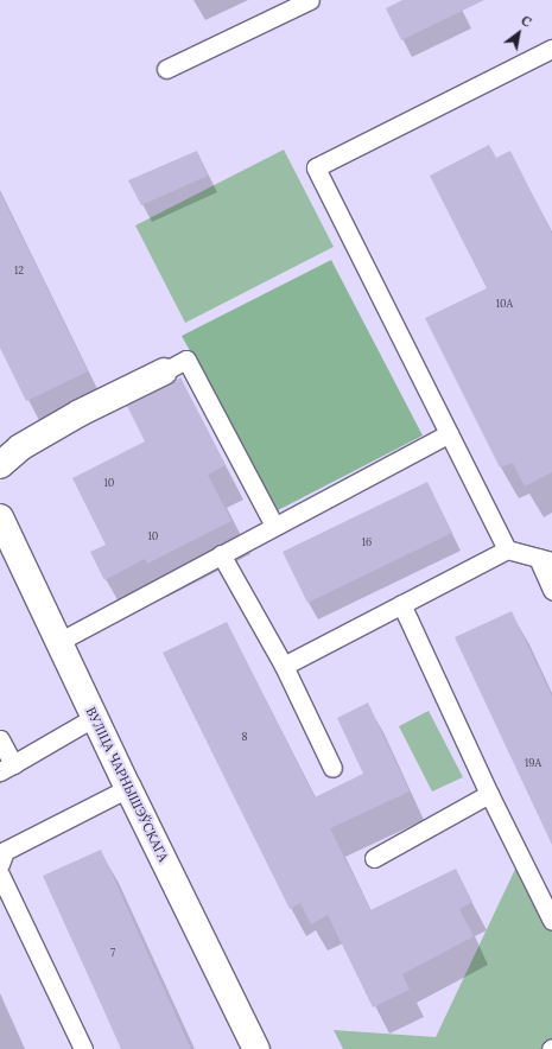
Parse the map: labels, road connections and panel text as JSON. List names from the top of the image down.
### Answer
{
  "streets": {
    "street": ["ВУЛІЦА ЧАРНЫШЭЎСКАГА"]
  },
  "house_numbers": [
    "12",
    "10А",
    "10",
    "10",
    "16",
    "8",
    "19А",
    "7"
  ],
  "north": "top right"
}
